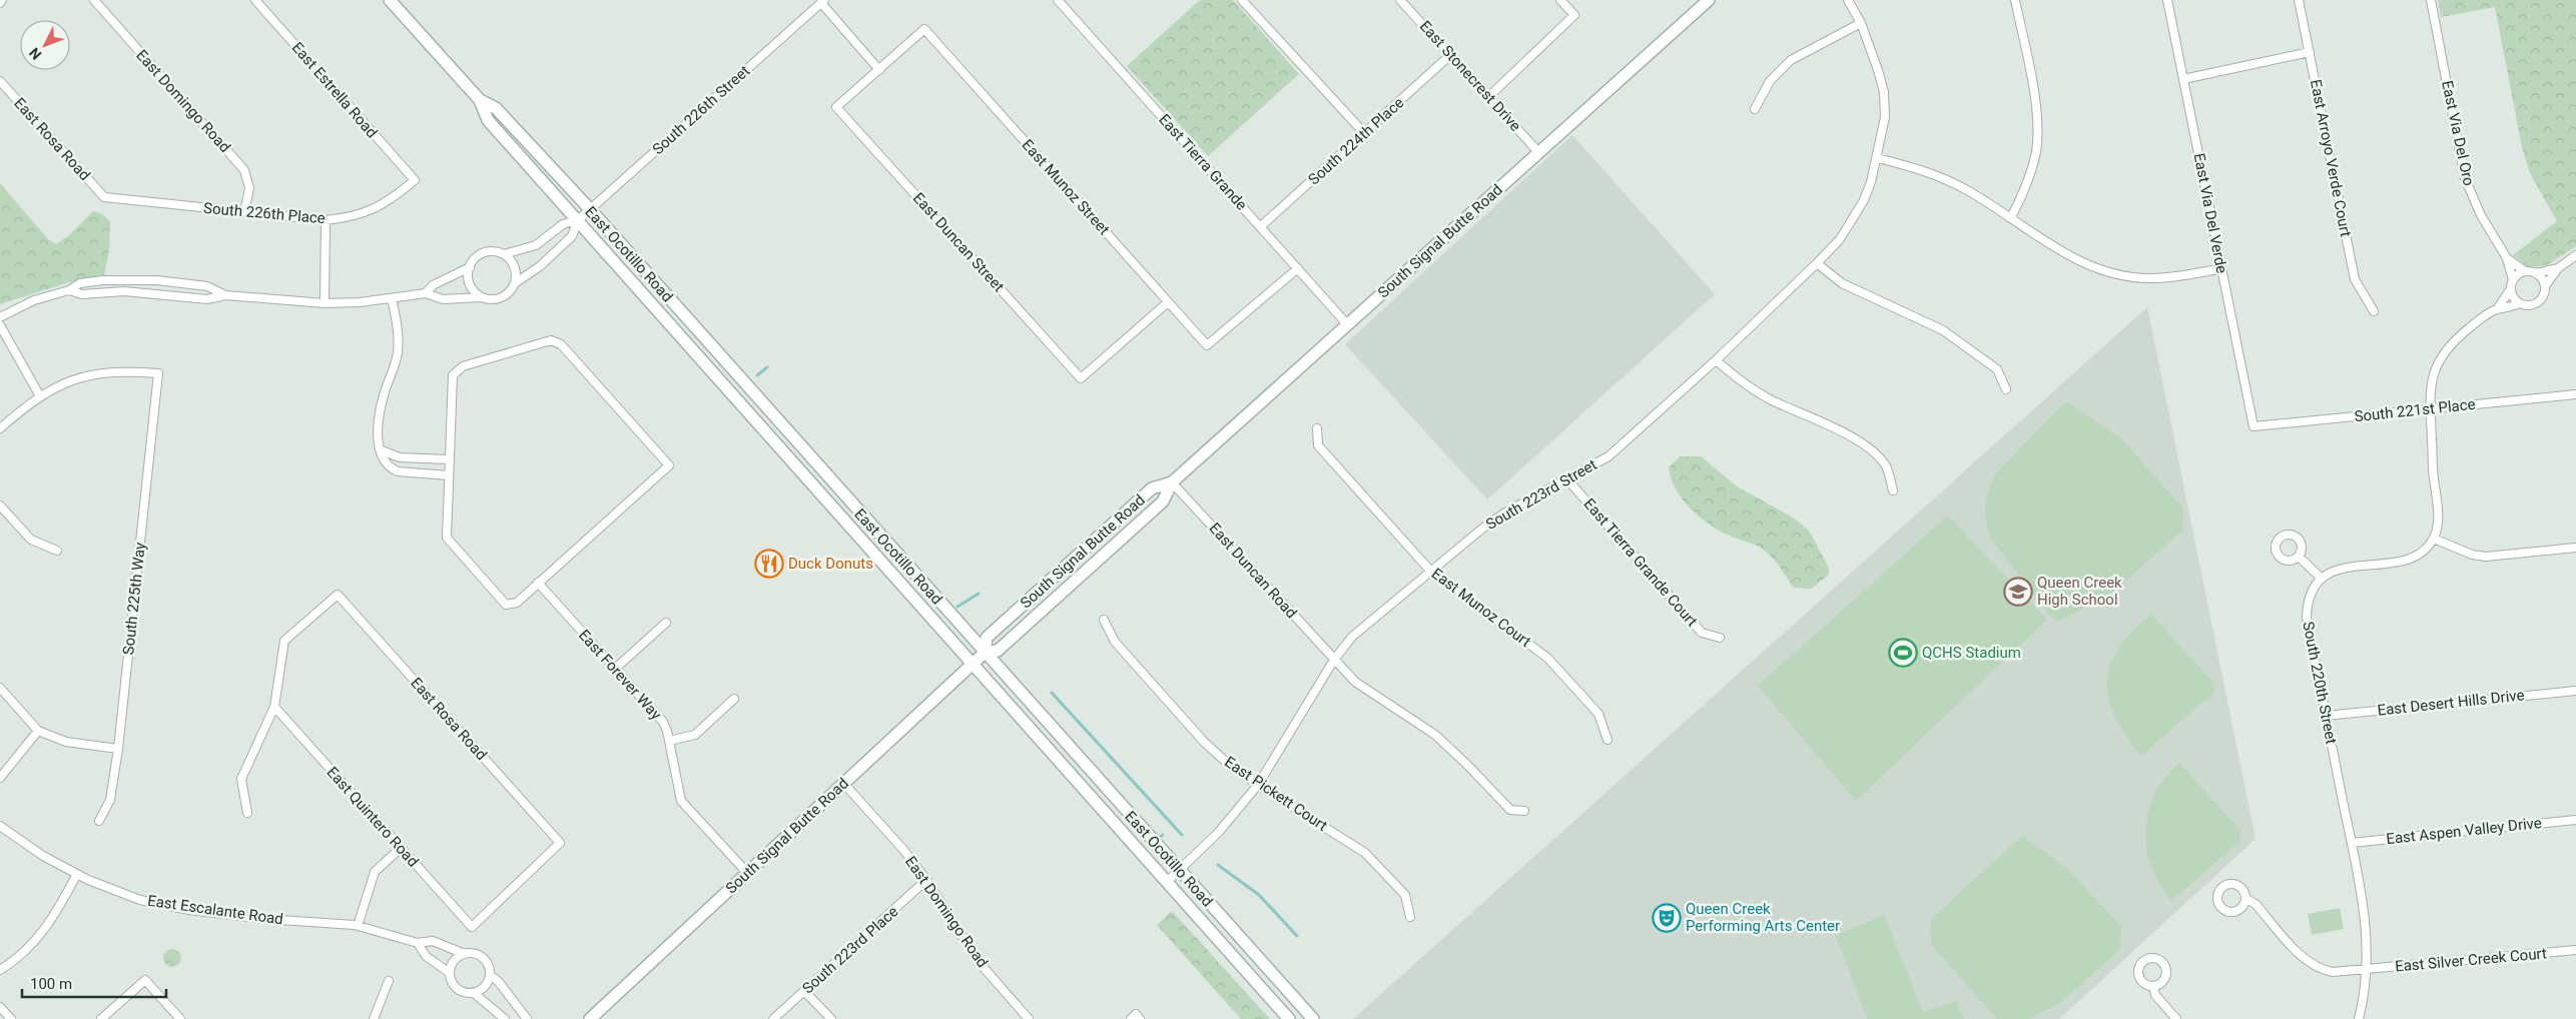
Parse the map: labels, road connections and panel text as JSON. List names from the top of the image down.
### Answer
{
  "streets": {
    "main road": ["South Signal Butte Road", "East Ocotillo Road"],
    "street": [
      "East Stonecrest Drive",
      "East Estrella Road",
      "East Domingo Road",
      "South 226th Street",
      "East Via Del Oro",
      "East Rosa Road",
      "South 224th Place",
      "East Arroyo Verde Court",
      "East Tierra Grande",
      "East Munoz Street",
      "South 226th Place",
      "East Via Del Verde",
      "East Duncan Street",
      "South 221st Place",
      "South 223rd Street",
      "East Tierra Grande Court",
      "East Duncan Road",
      "South 225th Way",
      "East Munoz Court",
      "East Forever Way",
      "South 220th Street",
      "East Desert Hills Drive",
      "East Pickett Court",
      "East Quintero Road",
      "East Aspen Valley Drive",
      "East Escalante Road",
      "South 223rd Place",
      "East Silver Creek Court"
    ]
  },
  "crossings": [
    ["East Stonecrest Drive", "South 224th Place"],
    ["East Stonecrest Drive", "South Signal Butte Road"],
    ["East Estrella Road", "South 226th Place"],
    ["East Domingo Road", "South 226th Place"],
    ["East Domingo Road", "South Signal Butte Road"],
    ["East Domingo Road", "South 223rd Place"],
    ["South 226th Street", "East Ocotillo Road"],
    ["East Rosa Road", "South 226th Place"],
    ["East Rosa Road", "East Quintero Road"],
    ["South 224th Place", "East Tierra Grande"],
    ["East Tierra Grande", "East Munoz Street"],
    ["East Tierra Grande", "South Signal Butte Road"],
    ["East Munoz Street", "East Duncan Street"],
    ["East Via Del Verde", "South 221st Place"],
    ["South Signal Butte Road", "East Ocotillo Road"],
    ["South Signal Butte Road", "East Duncan Road"],
    ["South Signal Butte Road", "East Forever Way"],
    ["East Ocotillo Road", "South 223rd Street"],
    ["South 223rd Street", "East Tierra Grande Court"],
    ["South 223rd Street", "East Duncan Road"],
    ["South 223rd Street", "East Munoz Court"],
    ["South 223rd Street", "East Pickett Court"],
    ["South 220th Street", "East Desert Hills Drive"],
    ["South 220th Street", "East Aspen Valley Drive"],
    ["South 220th Street", "East Silver Creek Court"]
  ],
  "places": {
    "restaurant": ["Duck Donuts"],
    "school or university": ["Queen Creek High School"],
    "sports": ["QCHS Stadium"],
    "theatre": ["Queen Creek Performing Arts Center"]
  },
  "scale_bar": "100 m",
  "north": "bottom left"
}
